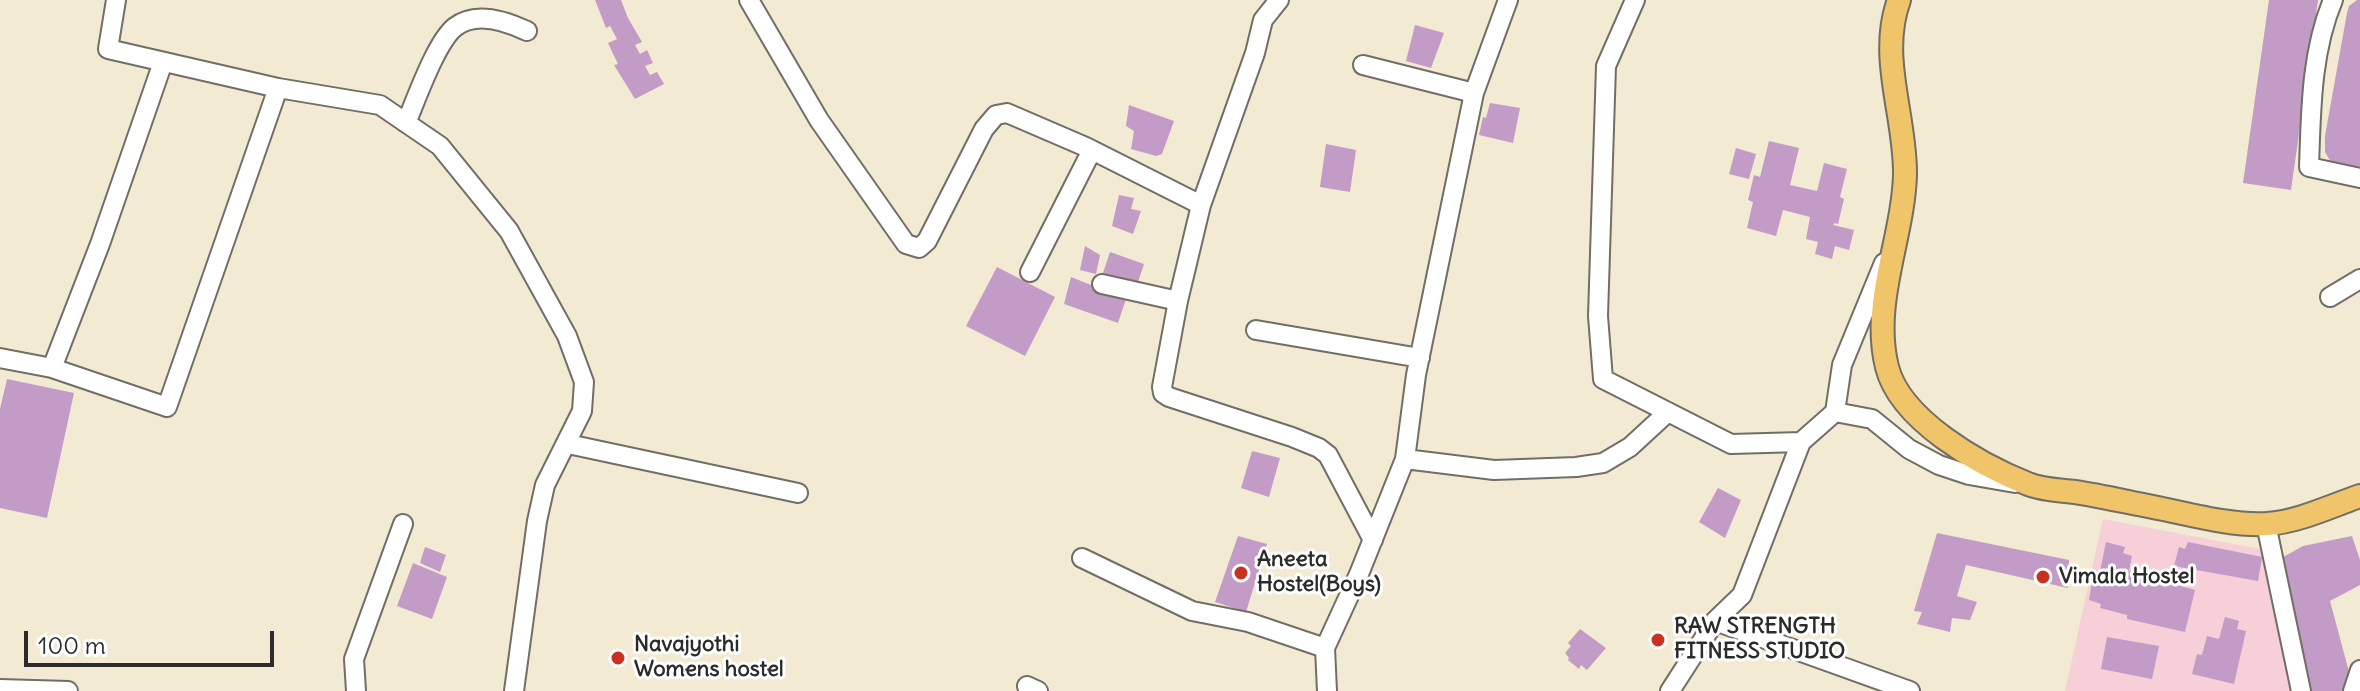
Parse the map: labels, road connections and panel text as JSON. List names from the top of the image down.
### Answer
{
  "places": [
    "Aneeta Hostel(Boys)",
    "Vimala Hostel",
    "RAW STRENGTH FITNESS STUDIO",
    "Navajyothi Womens hostel"
  ],
  "scale_bar": "100 m"
}
